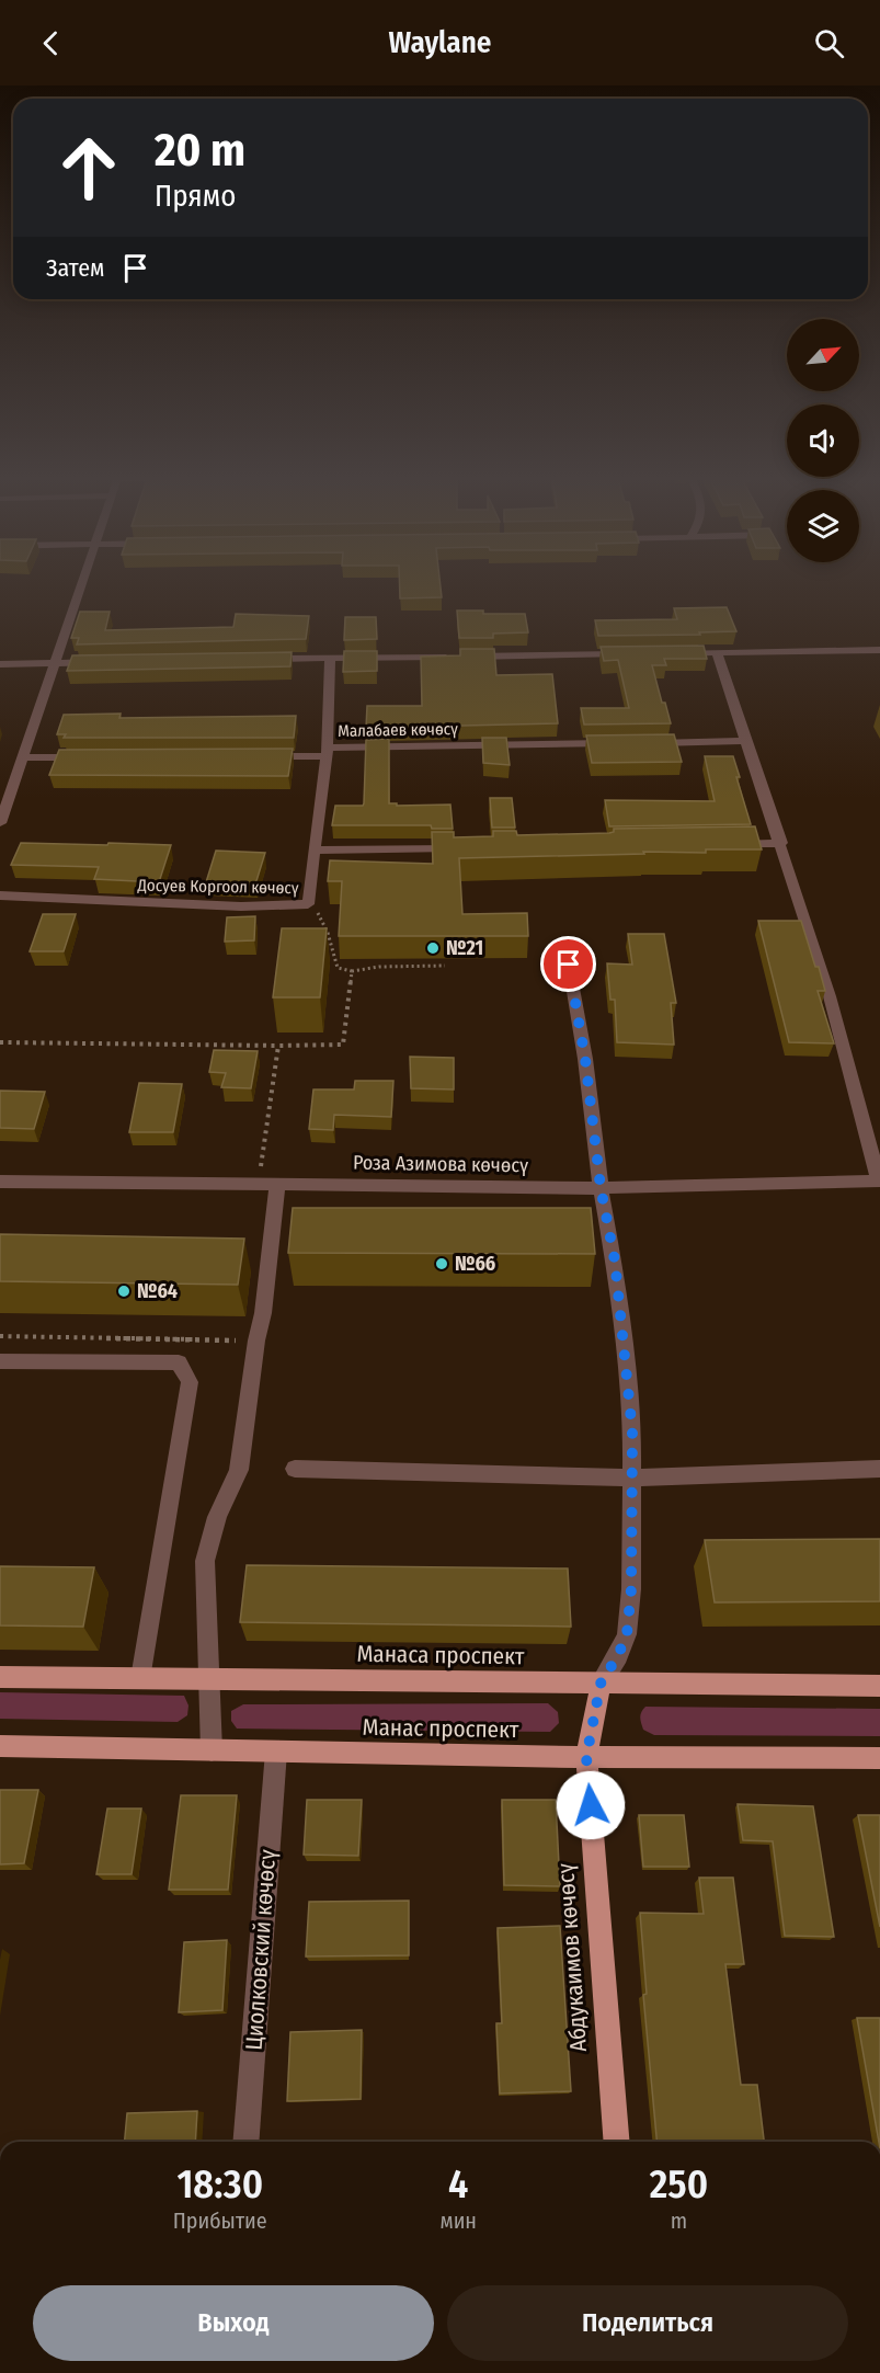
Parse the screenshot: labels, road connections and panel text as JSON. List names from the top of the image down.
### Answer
{
  "streets": {
    "main road": ["Манаса проспект", "Манас проспект", "Абдукаимов көчөсү"],
    "street": [
      "Малабаев көчөсү",
      "Досуев Коргоол көчөсү",
      "Роза Азимова көчөсү",
      "Циолковский көчөсү"
    ]
  },
  "crossings": [
    ["Малабаев көчөсү", "Досуев Коргоол көчөсү"],
    ["Манаса проспект", "Абдукаимов көчөсү"],
    ["Манас проспект", "Циолковский көчөсү"],
    ["Манас проспект", "Абдукаимов көчөсү"]
  ],
  "places": ["№21", "№66", "№64"],
  "north": "top right",
  "page": {
    "header": "Waylane",
    "turn": ["20 m", "Прямо"],
    "then": "Затем",
    "eta": [
      "18:30",
      "Прибытие",
      "4",
      "мин",
      "250",
      "m"
    ],
    "buttons": ["Выход", "Поделиться"]
  }
}
